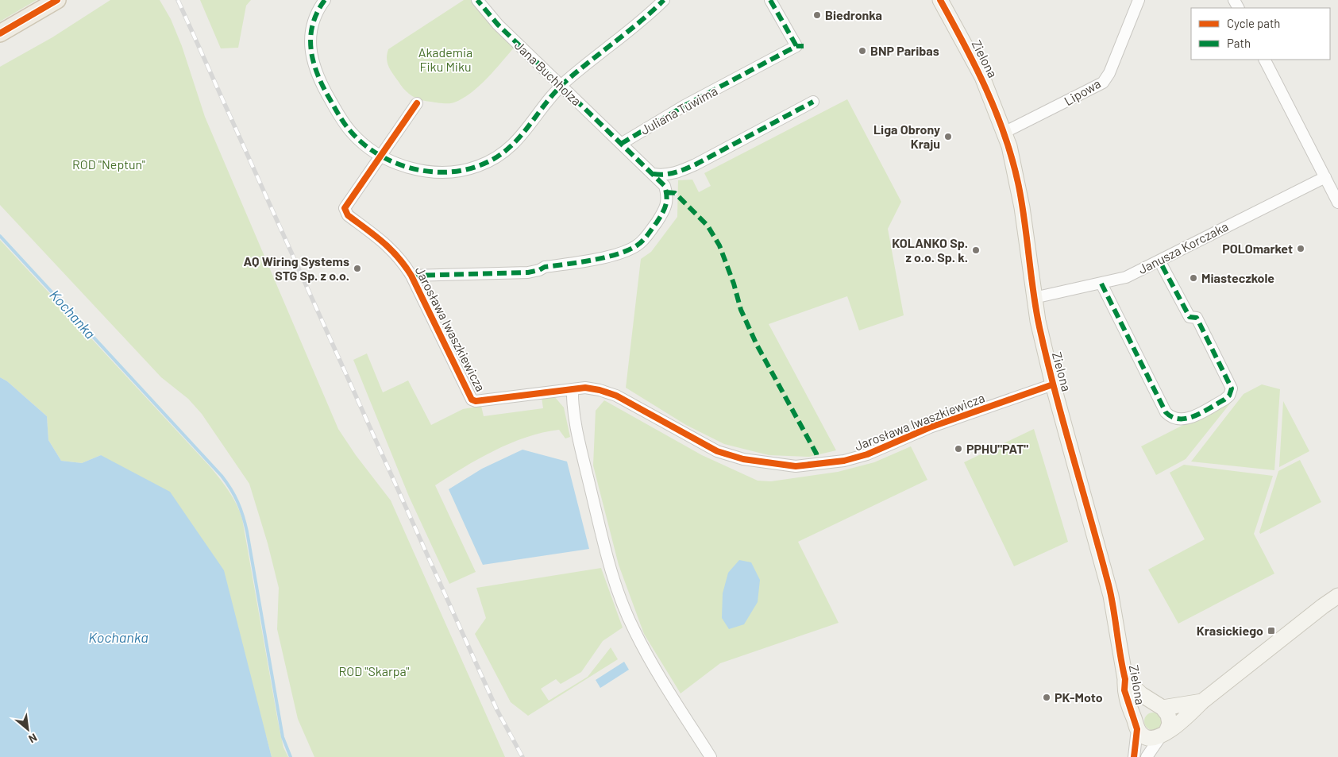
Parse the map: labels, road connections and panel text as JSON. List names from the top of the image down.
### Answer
{
  "streets": {
    "street": [
      "Zielona",
      "Jana Buchholza",
      "Lipowa",
      "Juliana Tuwima",
      "Janusza Korczaka",
      "Jarosława Iwaszkiewicza"
    ]
  },
  "crossings": [
    ["Zielona", "Lipowa"],
    ["Zielona", "Janusza Korczaka"],
    ["Zielona", "Jarosława Iwaszkiewicza"],
    ["Jana Buchholza", "Juliana Tuwima"]
  ],
  "water": ["Kochanka"],
  "parks": ["Akademia Fiku Miku", "ROD \"Neptun\"", "ROD \"Skarpa\""],
  "places": {
    "other": [
      "Biedronka",
      "BNP Paribas",
      "Liga Obrony Kraju",
      "POLOmarket",
      "KOLANKO Sp. z o.o. Sp. k.",
      "AQ Wiring Systems STG Sp. z o.o.",
      "Miasteczkole",
      "PPHU\"PAT\"",
      "PK-Moto"
    ],
    "transit": ["Krasickiego"]
  },
  "legend": ["Cycle path", "Path"],
  "north": "bottom right"
}
